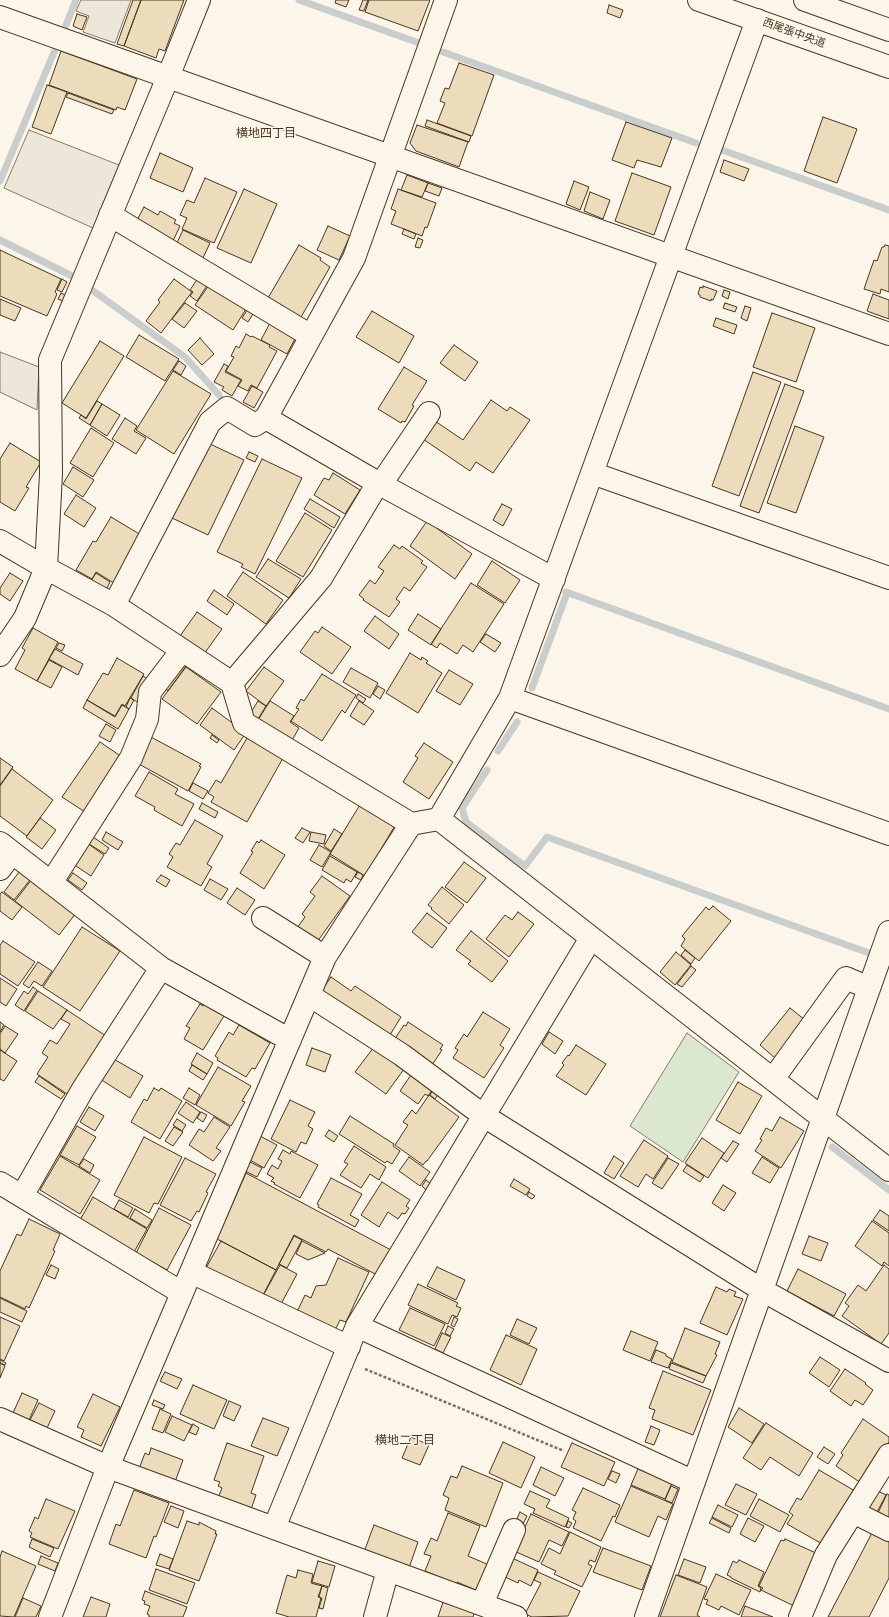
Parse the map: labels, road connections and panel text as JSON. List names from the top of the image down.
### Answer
{
  "streets": {
    "street": ["西尾張中央道"]
  },
  "districts": ["横地四丁目", "横地二丁目"]
}
